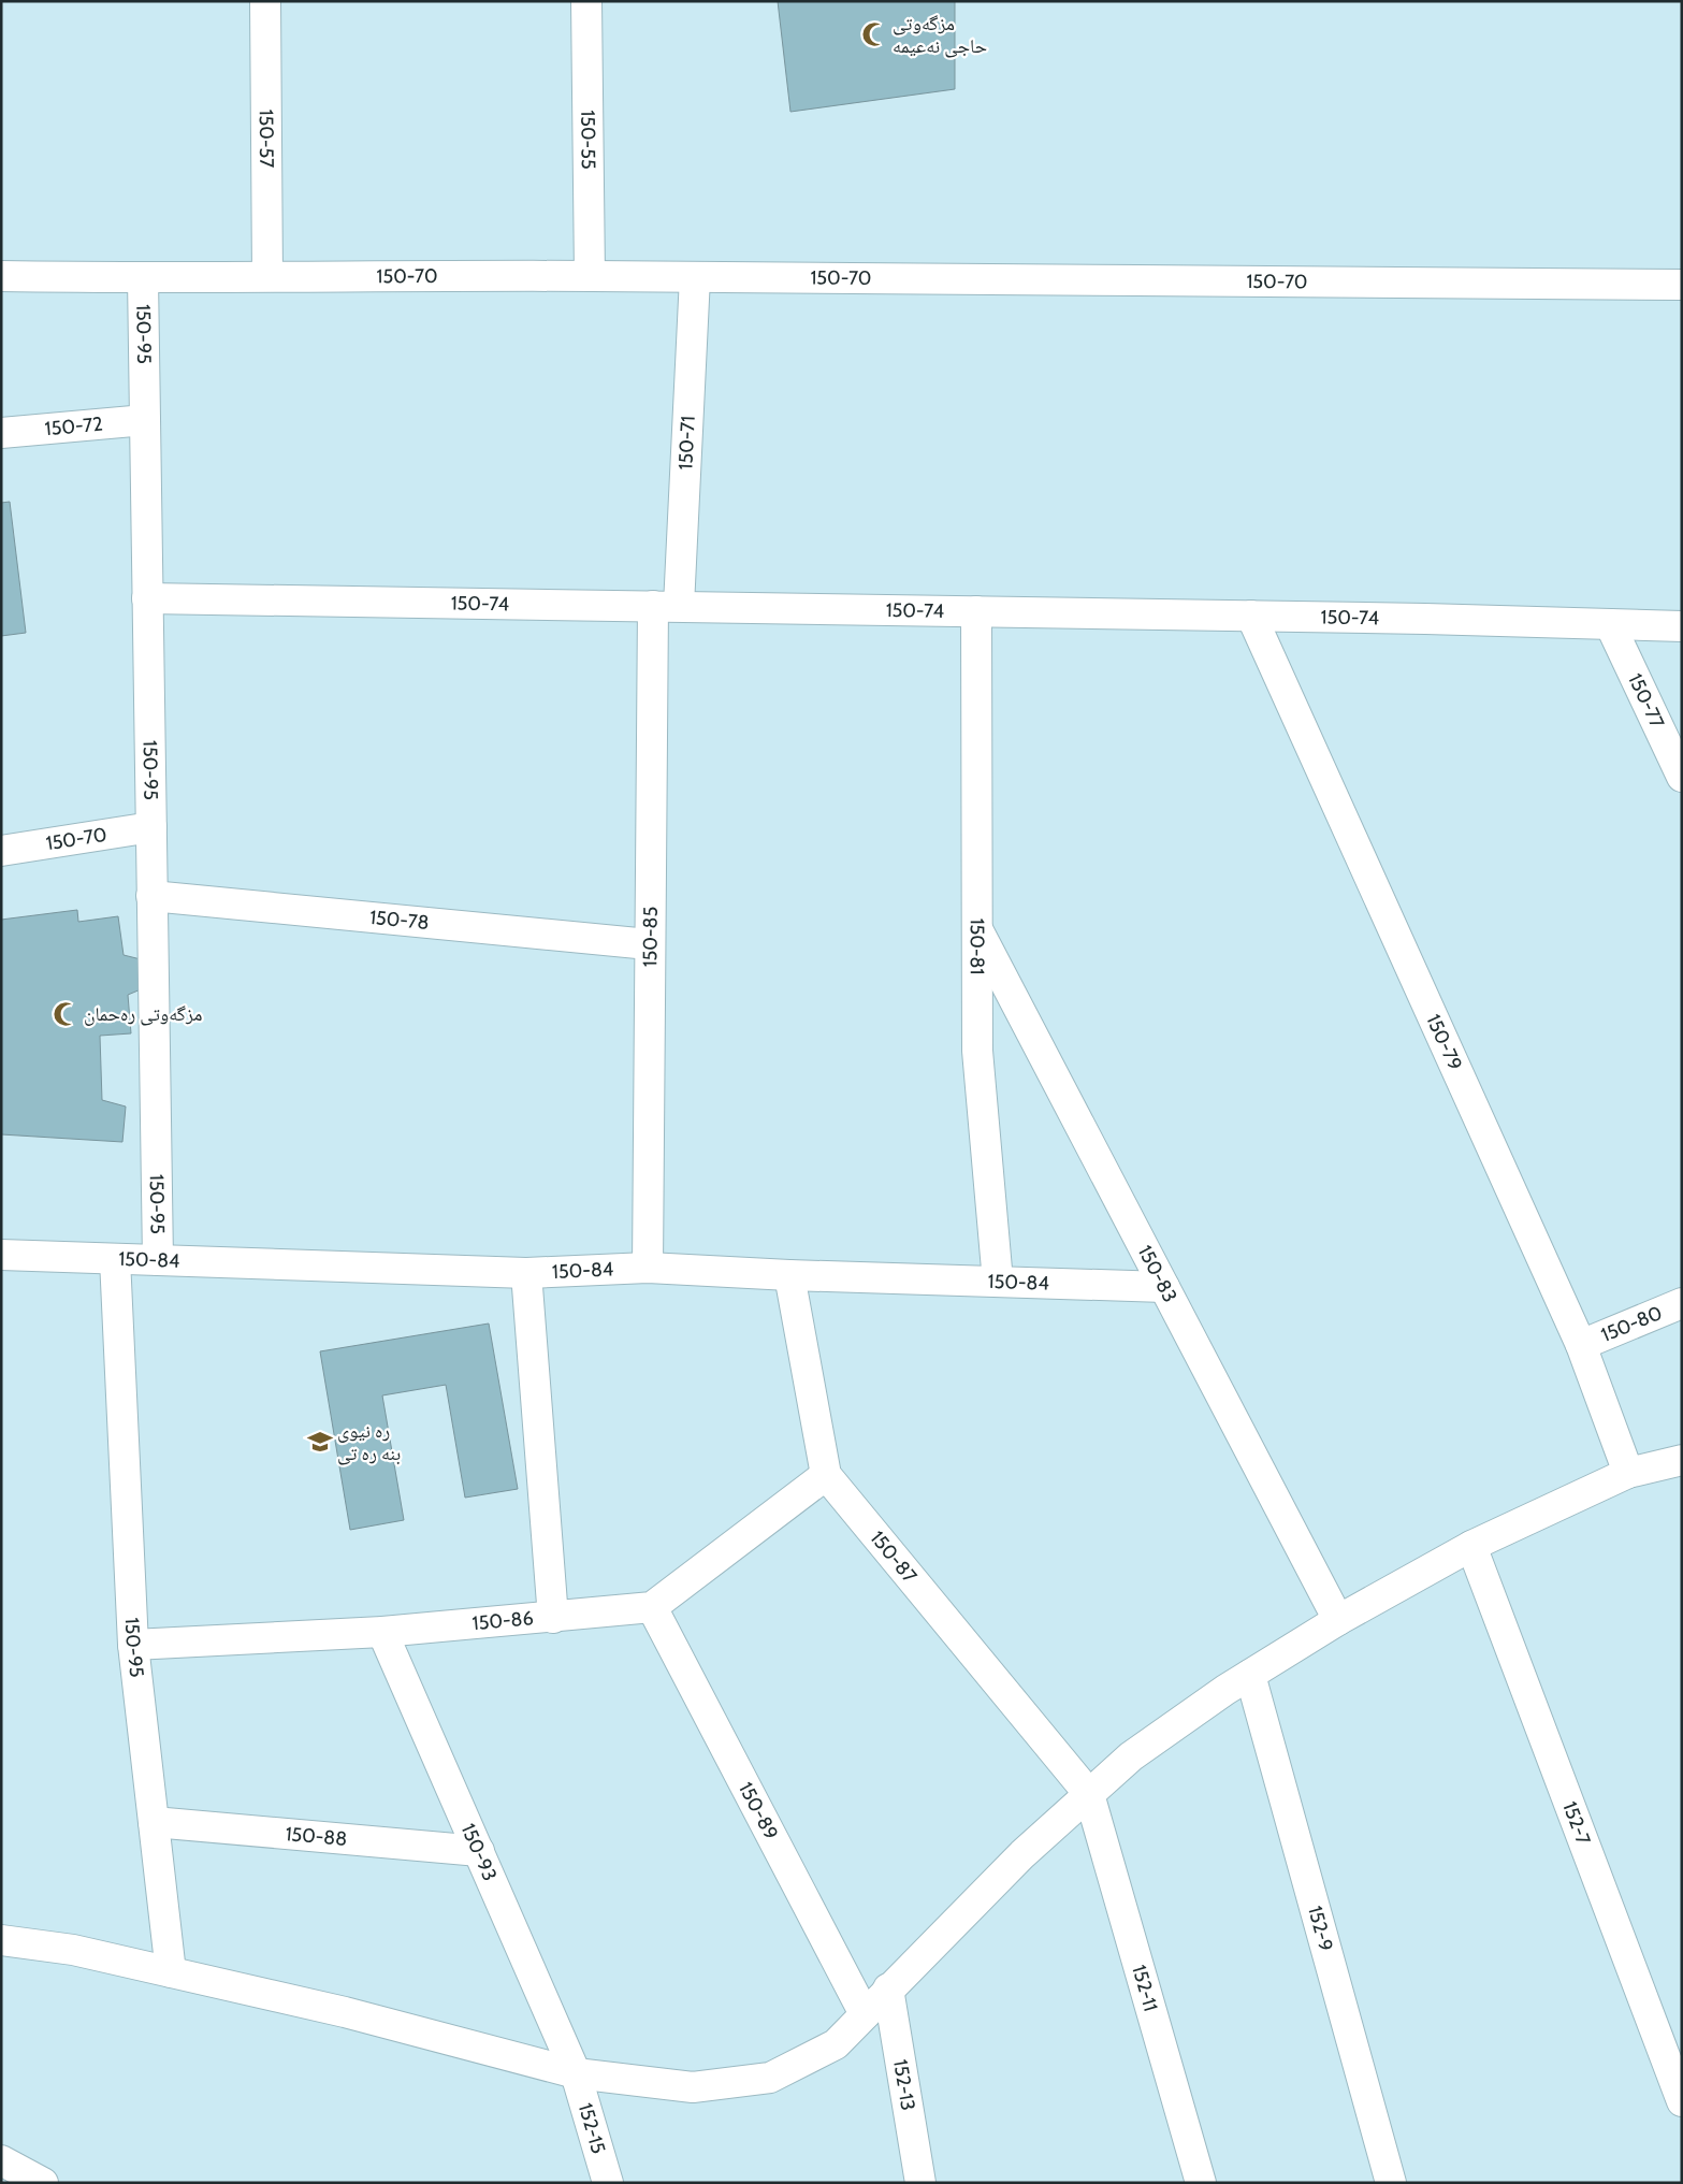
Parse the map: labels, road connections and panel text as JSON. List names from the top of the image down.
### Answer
{
  "streets": {
    "street": [
      "150-57",
      "150-55",
      "150-70",
      "150-95",
      "150-72",
      "150-71",
      "150-74",
      "150-77",
      "150-78",
      "150-85",
      "150-81",
      "150-79",
      "150-84",
      "150-83",
      "150-80",
      "150-87",
      "150-86",
      "150-89",
      "152-7",
      "150-88",
      "150-93",
      "152-9",
      "152-11",
      "152-13",
      "152-15"
    ]
  },
  "crossings": [
    ["150-57", "150-70"],
    ["150-55", "150-70"],
    ["150-70", "150-95"],
    ["150-70", "150-71"],
    ["150-95", "150-72"],
    ["150-95", "150-74"],
    ["150-95", "150-78"],
    ["150-95", "150-84"],
    ["150-95", "150-86"],
    ["150-95", "150-88"],
    ["150-71", "150-74"],
    ["150-71", "150-85"],
    ["150-74", "150-77"],
    ["150-74", "150-85"],
    ["150-74", "150-81"],
    ["150-74", "150-79"],
    ["150-78", "150-85"],
    ["150-85", "150-84"],
    ["150-81", "150-84"],
    ["150-81", "150-83"],
    ["150-79", "150-80"],
    ["150-84", "150-83"],
    ["150-84", "150-87"],
    ["150-87", "152-11"],
    ["150-86", "150-89"],
    ["150-86", "150-93"],
    ["150-88", "150-93"],
    ["150-93", "152-15"]
  ],
  "places": {
    "mosque": ["مزگەوتی حاجی نەعیمە", "مزگەوتی رەحمان"],
    "school or university": ["ره نیوی بنه ره تی"]
  }
}
